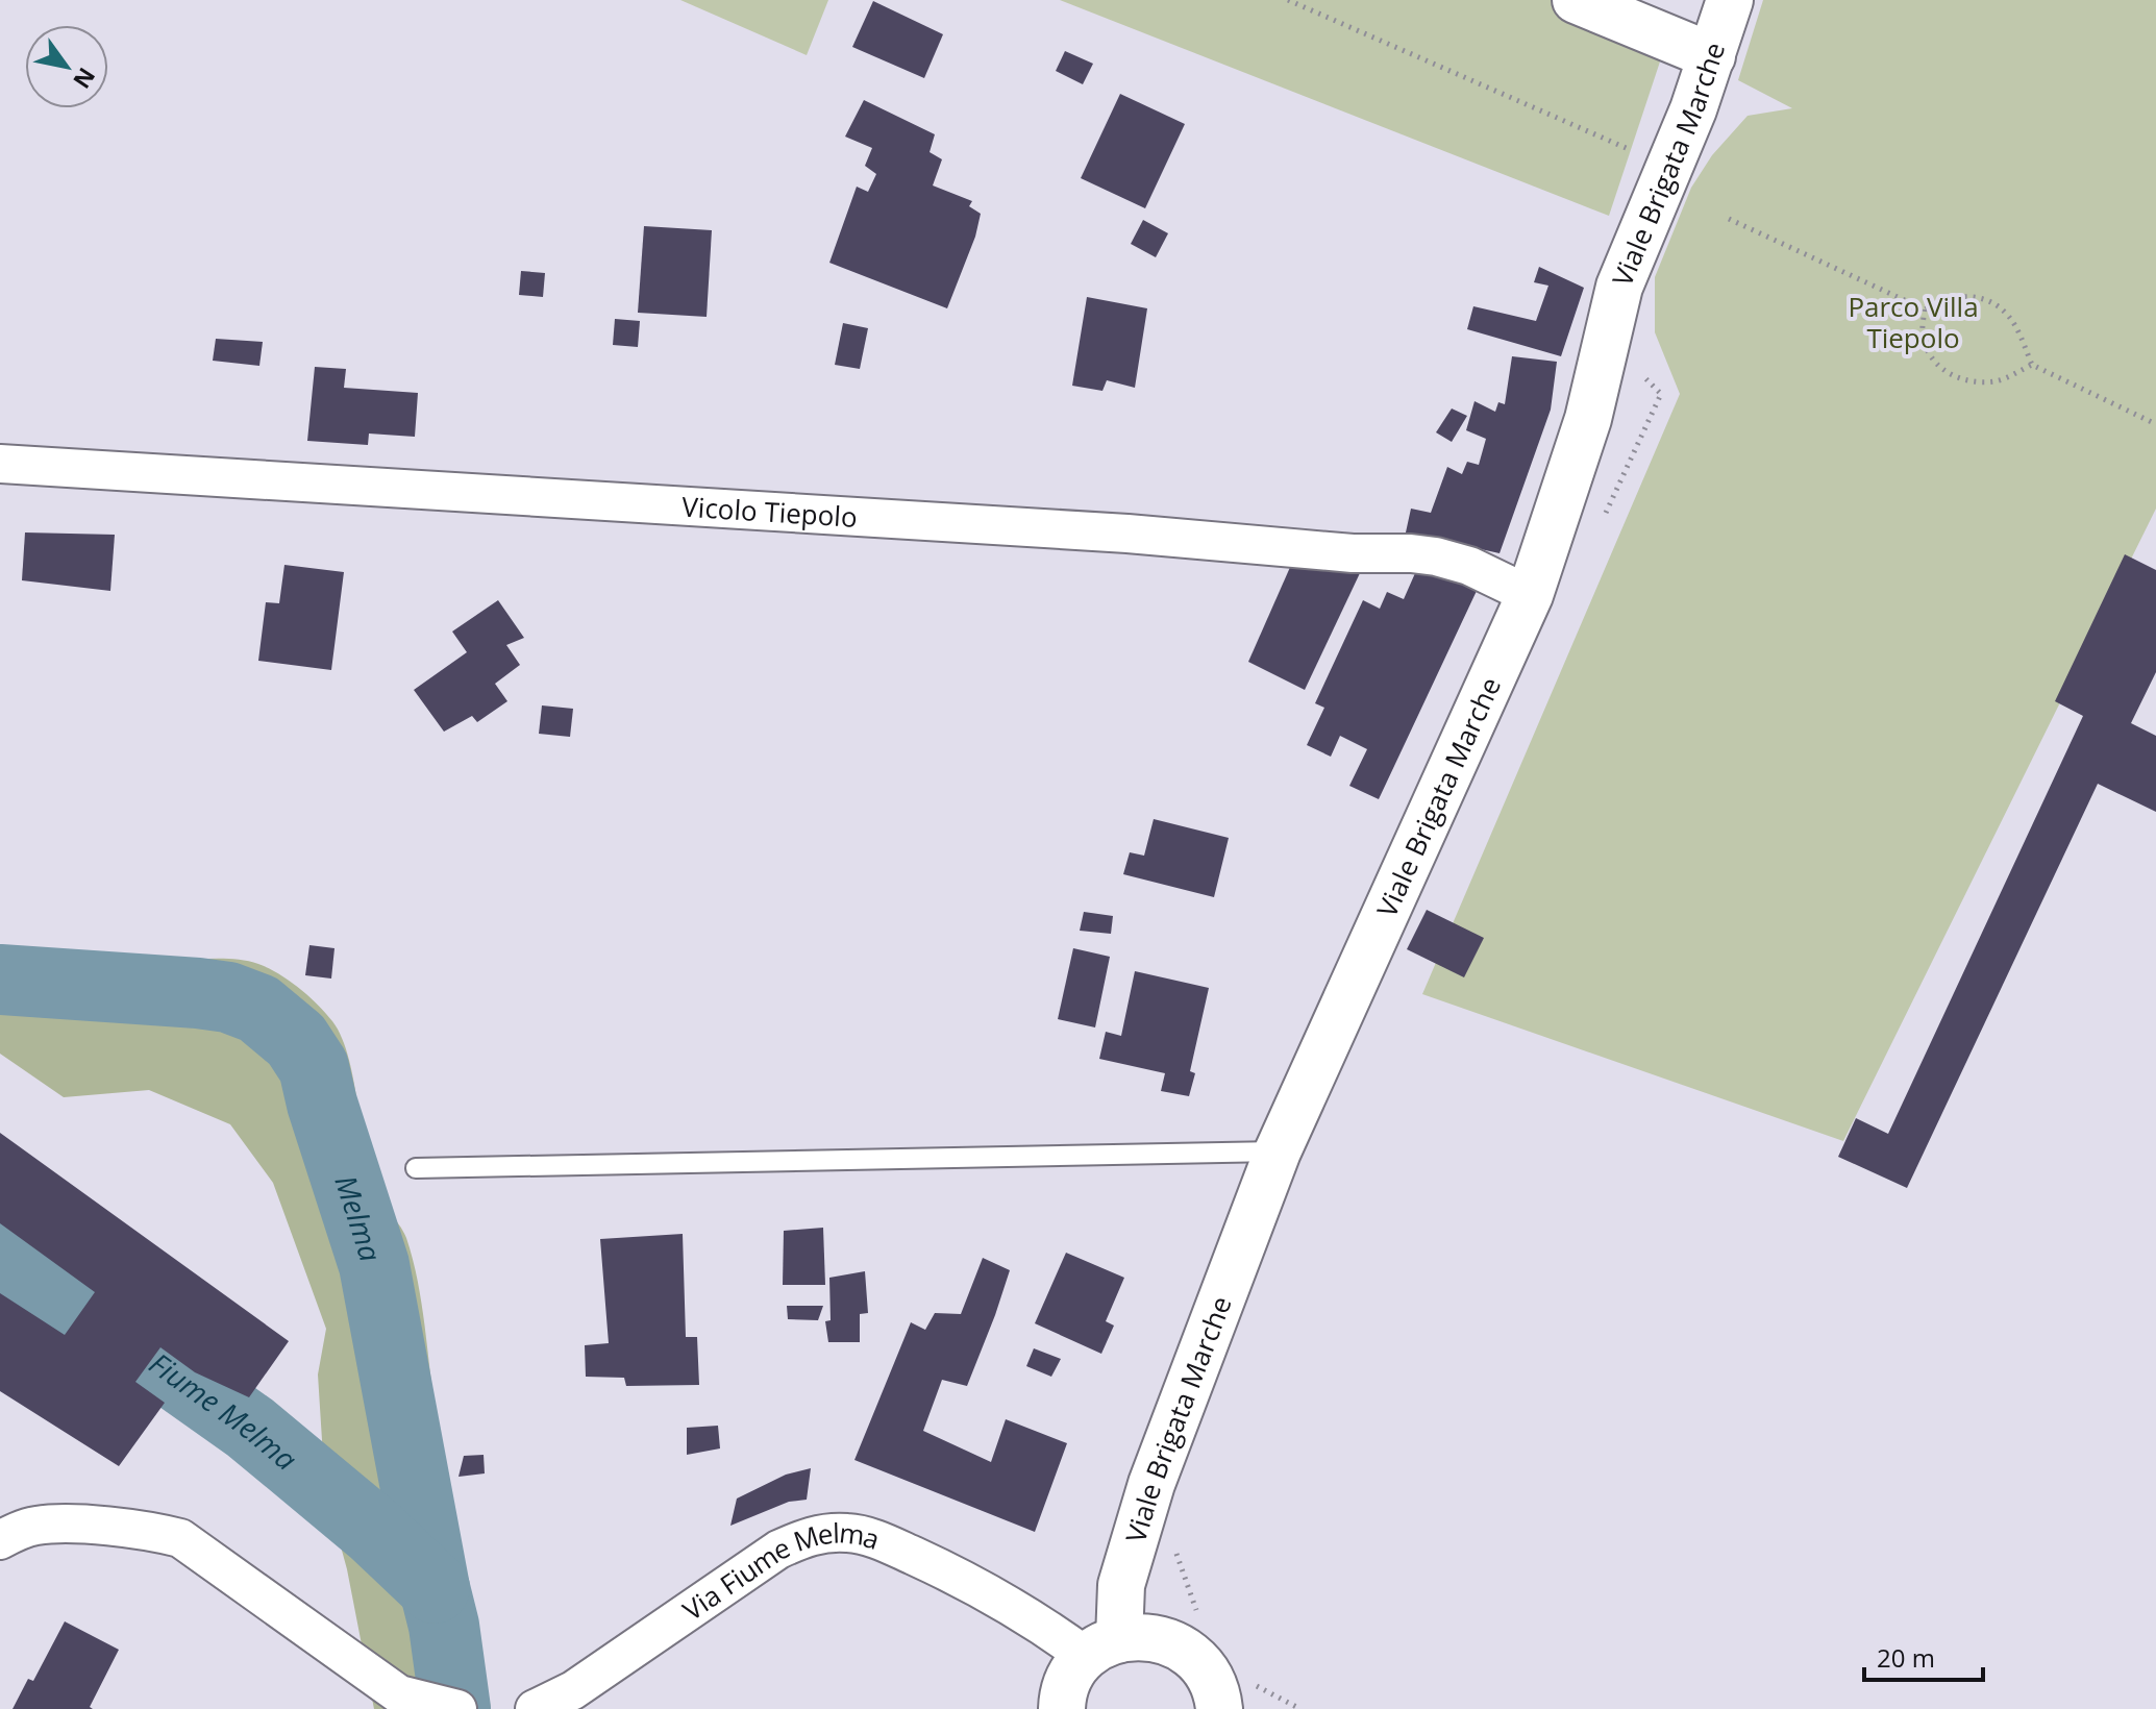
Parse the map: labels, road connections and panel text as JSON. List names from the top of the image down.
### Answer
{
  "streets": {
    "street": ["Viale Brigata Marche", "Vicolo Tiepolo", "Via Fiume Melma"]
  },
  "crossings": [
    ["Viale Brigata Marche", "Vicolo Tiepolo"],
    ["Viale Brigata Marche", "Via Fiume Melma"]
  ],
  "water": ["Melma", "Fiume Melma"],
  "parks": ["Parco Villa Tiepolo"],
  "scale_bar": "20 m",
  "north": "bottom right"
}
